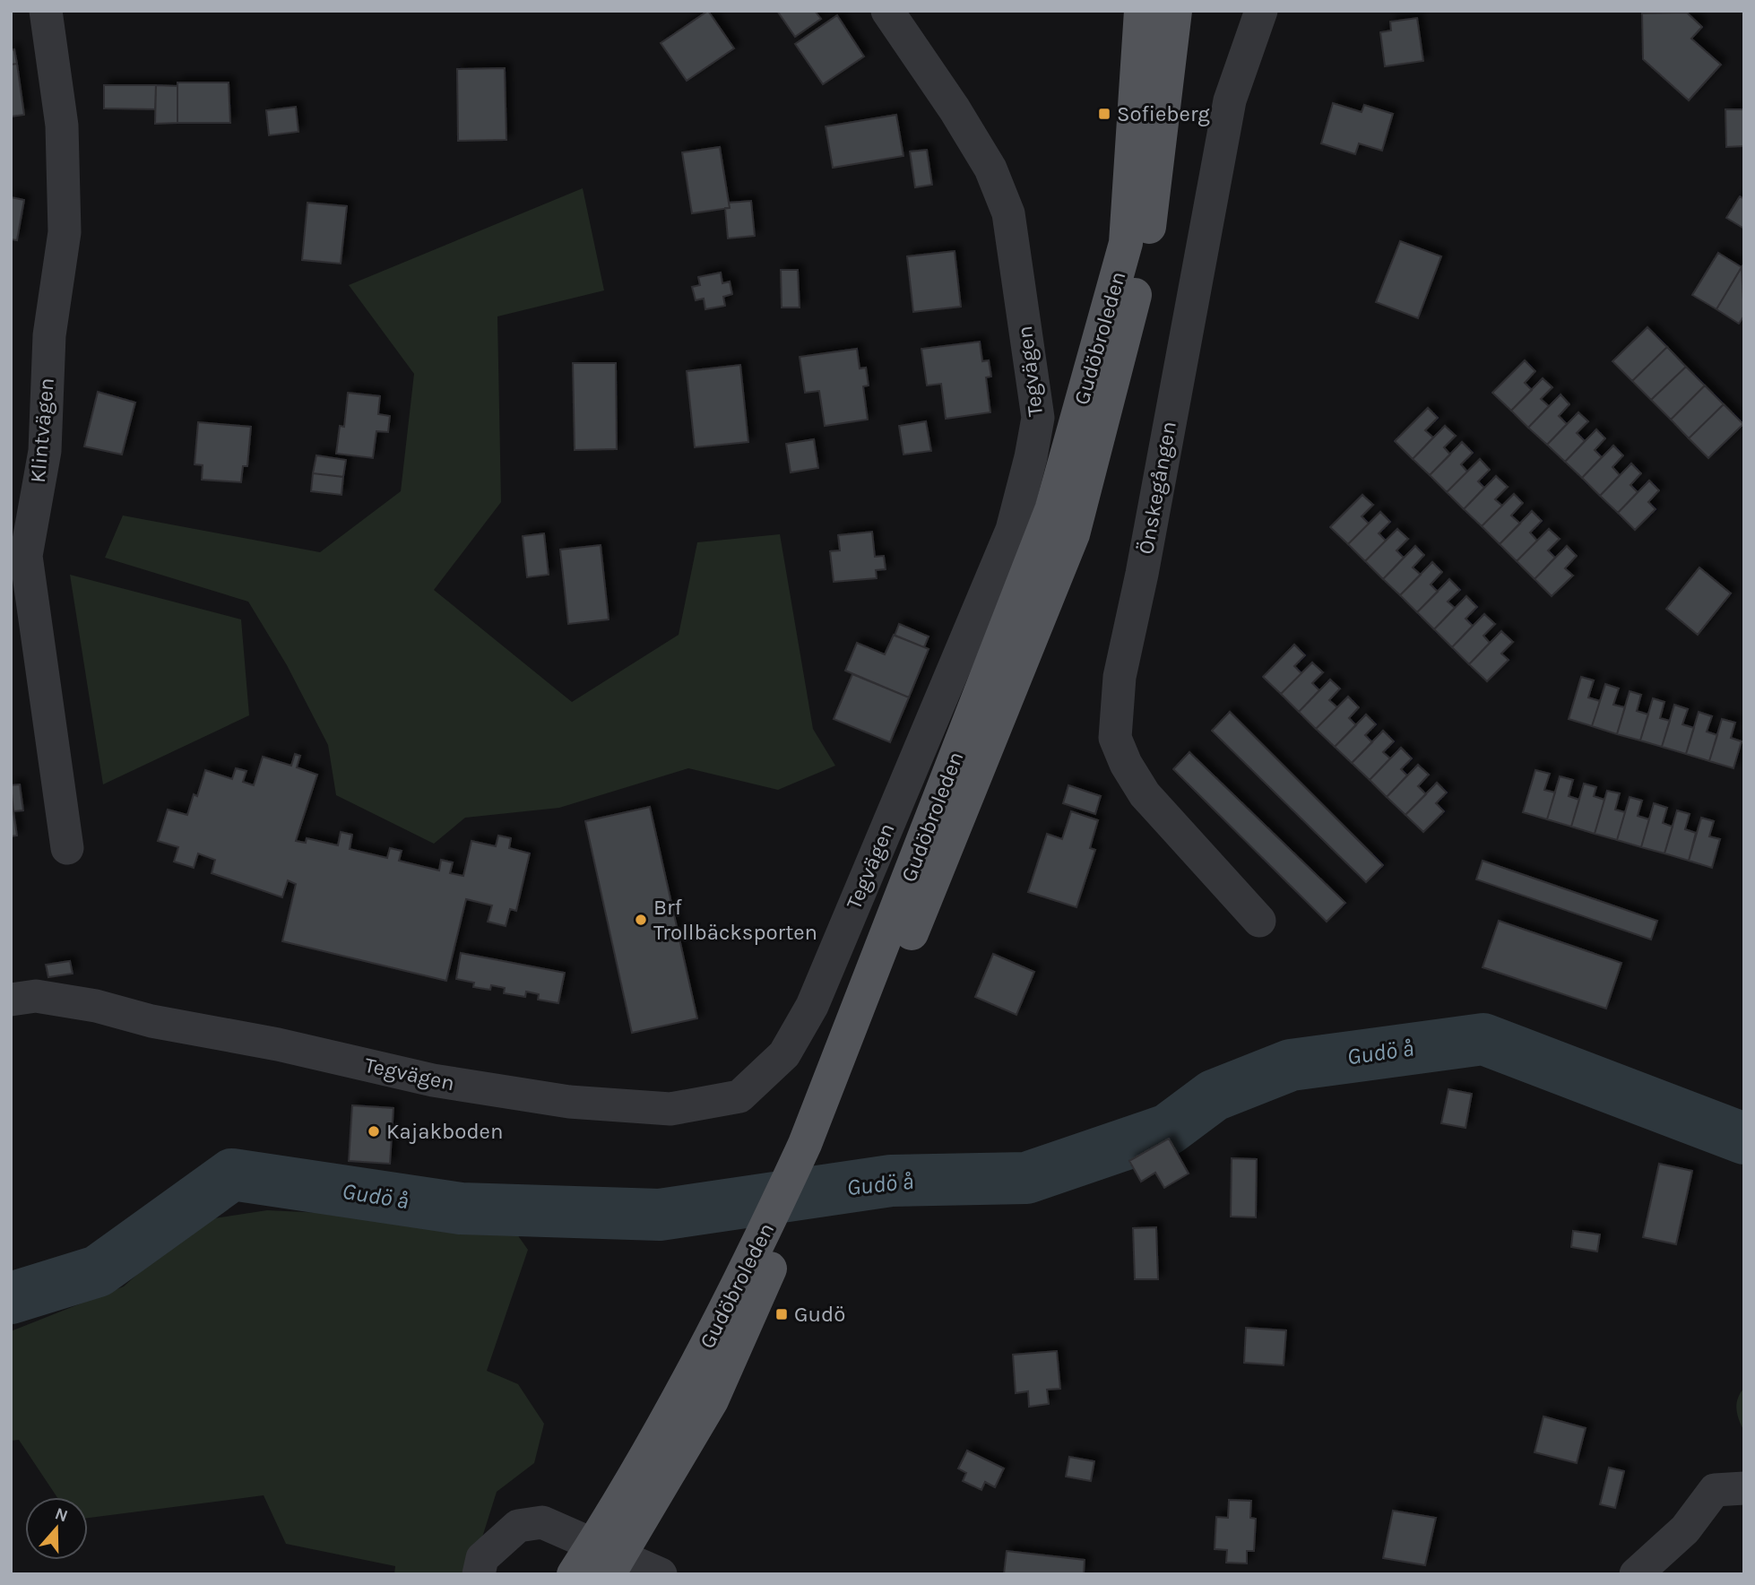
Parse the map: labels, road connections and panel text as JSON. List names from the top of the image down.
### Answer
{
  "streets": {
    "main road": ["Gudöbroleden"],
    "street": ["Tegvägen", "Klintvägen", "Önskegången"]
  },
  "water": ["Gudö å"],
  "places": {
    "transit": ["Sofieberg", "Gudö"],
    "other": ["Brf Trollbäcksporten", "Kajakboden"]
  },
  "north": "top"
}
